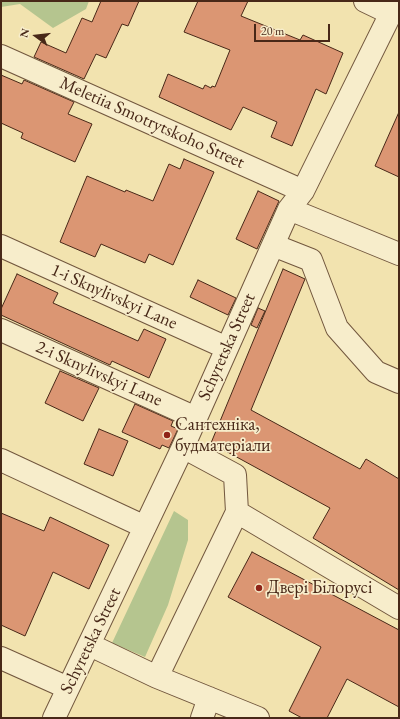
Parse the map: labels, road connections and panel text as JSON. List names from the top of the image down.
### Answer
{
  "streets": {
    "street": [
      "Meletiia Smotrytskoho Street",
      "1-i Sknylivskyi Lane",
      "Schyretska Street",
      "2-i Sknylivskyi Lane"
    ]
  },
  "crossings": [
    ["Meletiia Smotrytskoho Street", "Schyretska Street"],
    ["1-i Sknylivskyi Lane", "Schyretska Street"],
    ["Schyretska Street", "2-i Sknylivskyi Lane"]
  ],
  "places": ["Сантехніка, будматеріали", "Двері Білорусі"],
  "scale_bar": "20 m",
  "north": "left"
}
